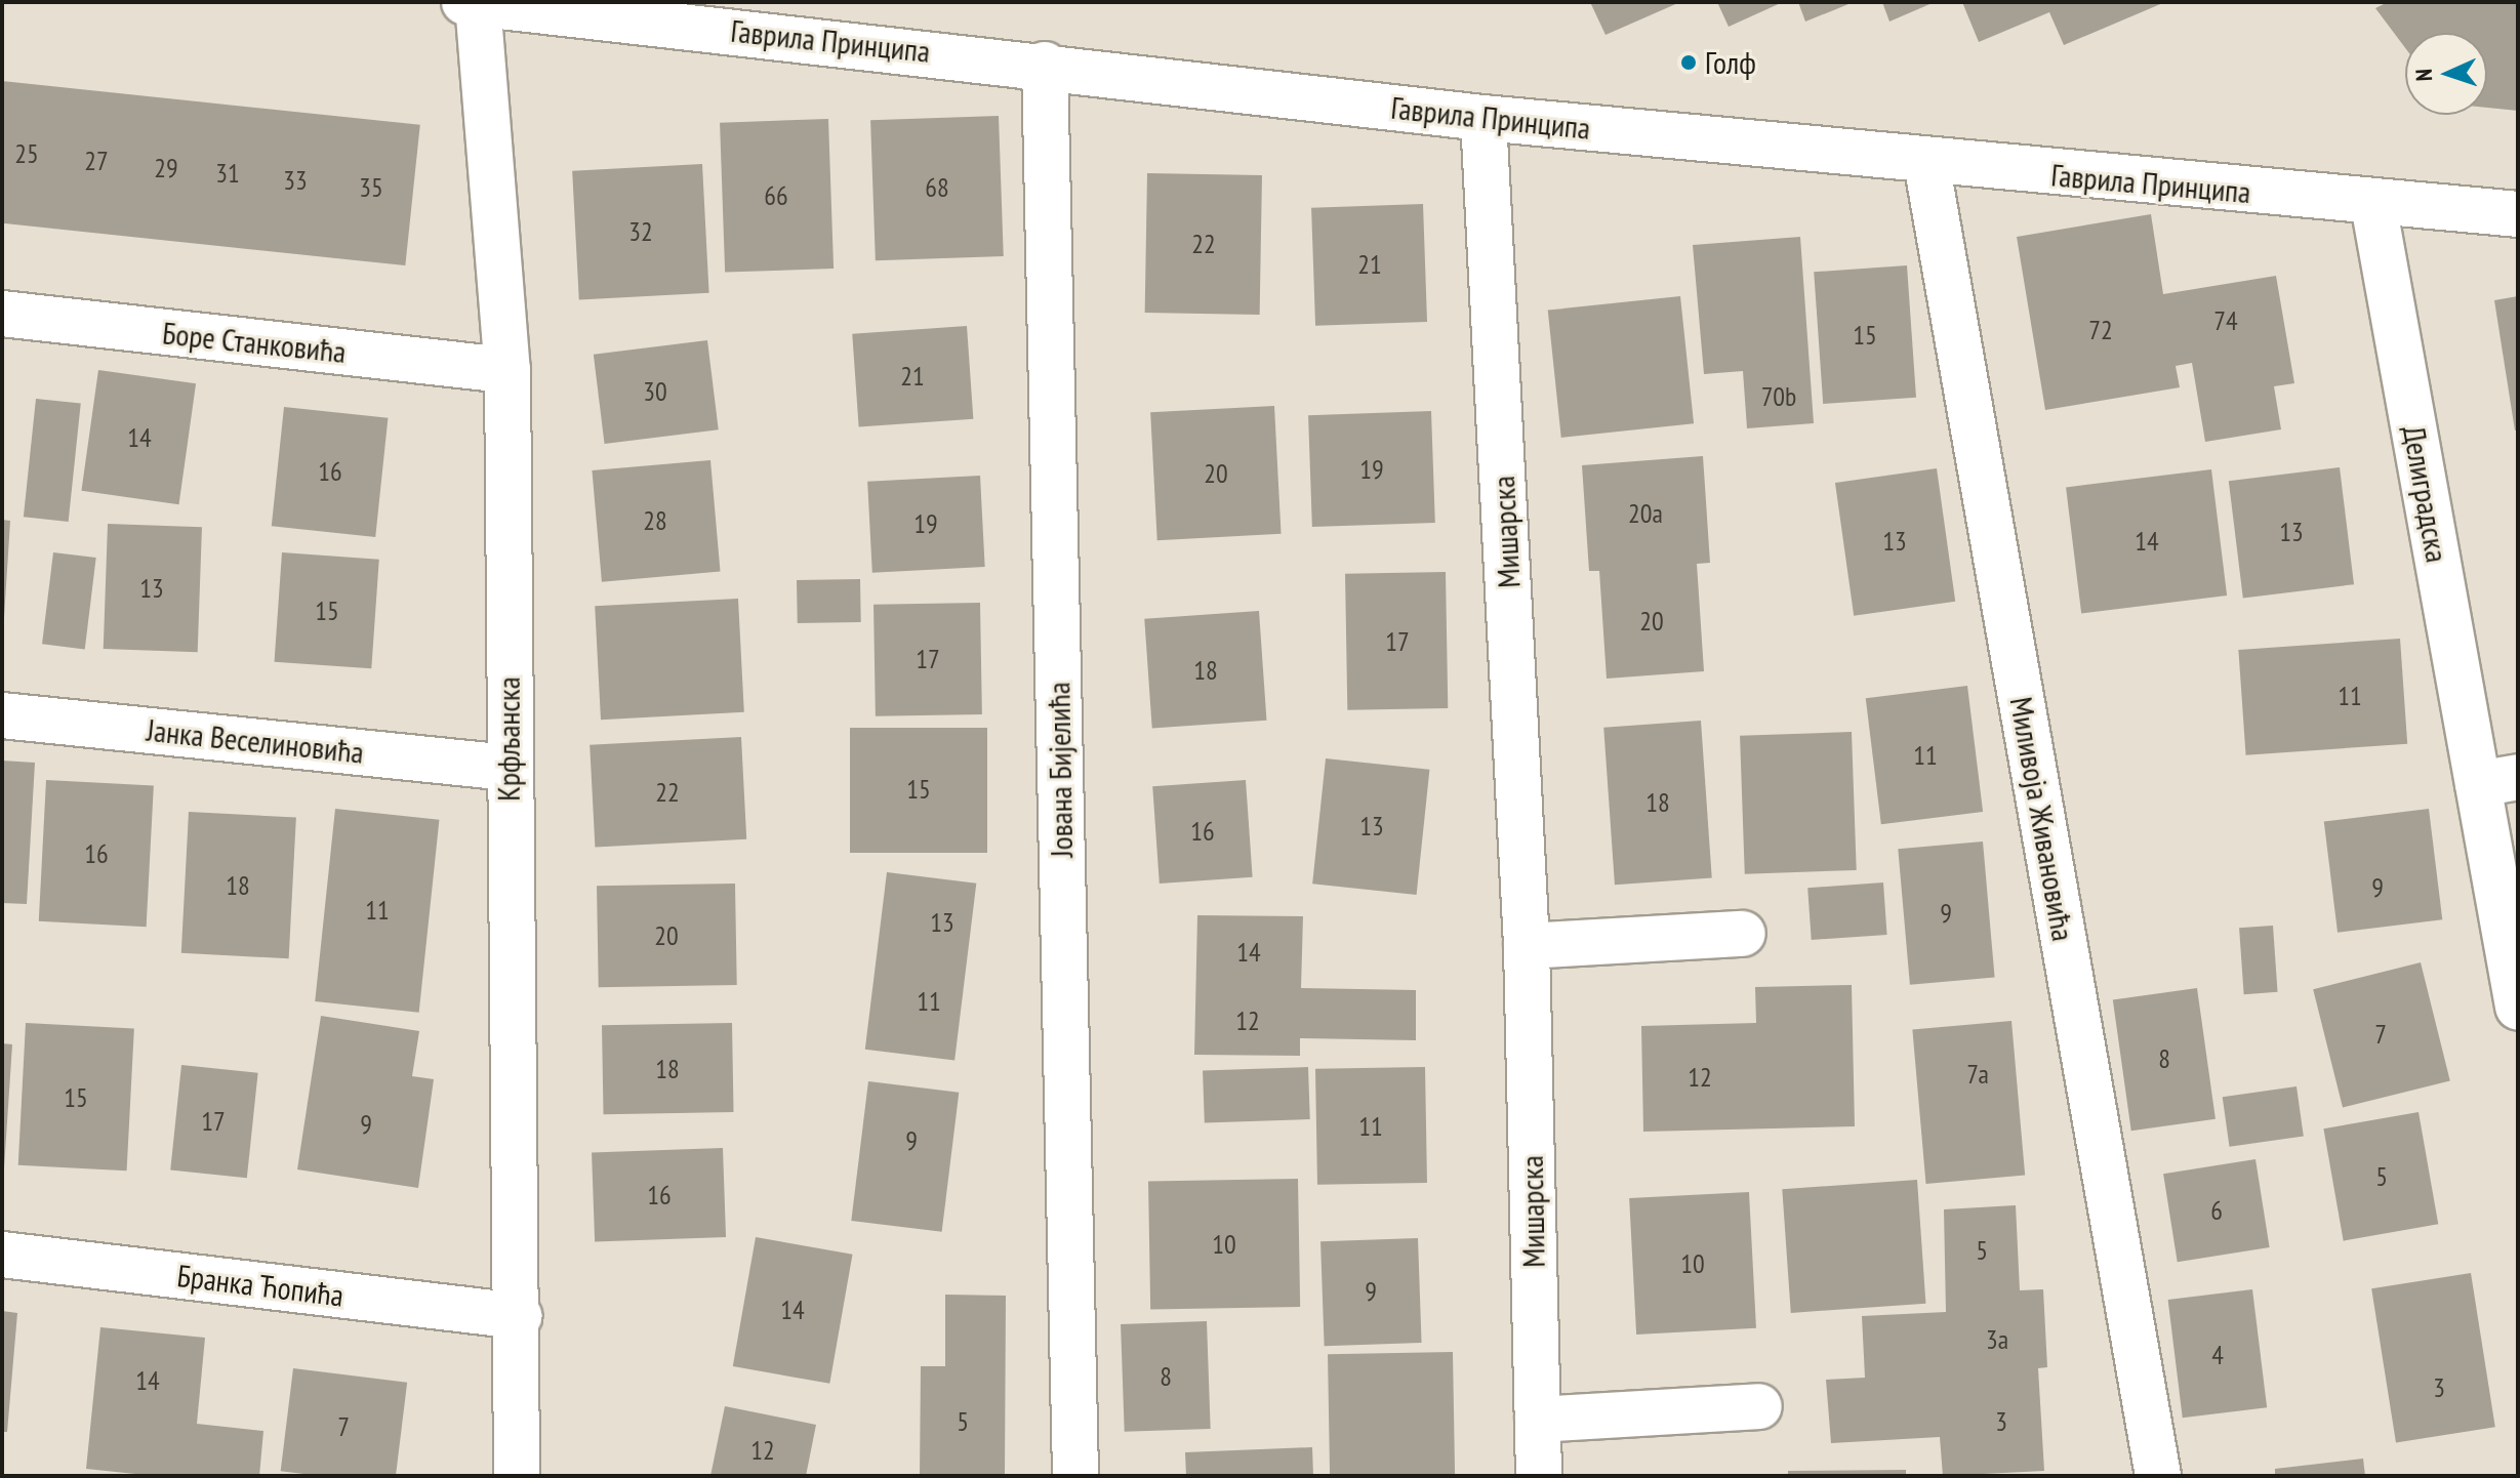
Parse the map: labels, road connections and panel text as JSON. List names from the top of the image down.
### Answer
{
  "streets": {
    "street": [
      "Гаврила Принципа",
      "Боре Станковића",
      "Делиградска",
      "Мишарска",
      "Крфљанска",
      "Јанка Веселиновића",
      "Јована Бијелића",
      "Миливоја Живановића",
      "Бранка Ћопића"
    ]
  },
  "crossings": [
    ["Гаврила Принципа", "Делиградска"],
    ["Гаврила Принципа", "Мишарска"],
    ["Гаврила Принципа", "Крфљанска"],
    ["Гаврила Принципа", "Јована Бијелића"],
    ["Гаврила Принципа", "Миливоја Живановића"],
    ["Боре Станковића", "Крфљанска"],
    ["Крфљанска", "Јанка Веселиновића"],
    ["Крфљанска", "Бранка Ћопића"]
  ],
  "places": ["Голф"],
  "house_numbers": [
    "25",
    "27",
    "29",
    "31",
    "33",
    "35",
    "68",
    "66",
    "32",
    "22",
    "21",
    "74",
    "72",
    "15",
    "21",
    "30",
    "70b",
    "14",
    "19",
    "16",
    "20",
    "20a",
    "28",
    "19",
    "13",
    "13",
    "14",
    "13",
    "15",
    "20",
    "17",
    "17",
    "18",
    "11",
    "11",
    "15",
    "22",
    "18",
    "13",
    "16",
    "16",
    "18",
    "9",
    "11",
    "9",
    "13",
    "20",
    "14",
    "11",
    "12",
    "7",
    "8",
    "18",
    "7a",
    "12",
    "15",
    "17",
    "9",
    "11",
    "9",
    "5",
    "16",
    "6",
    "10",
    "5",
    "10",
    "9",
    "14",
    "3a",
    "4",
    "8",
    "14",
    "3",
    "5",
    "3",
    "7",
    "12"
  ],
  "north": "left"
}
